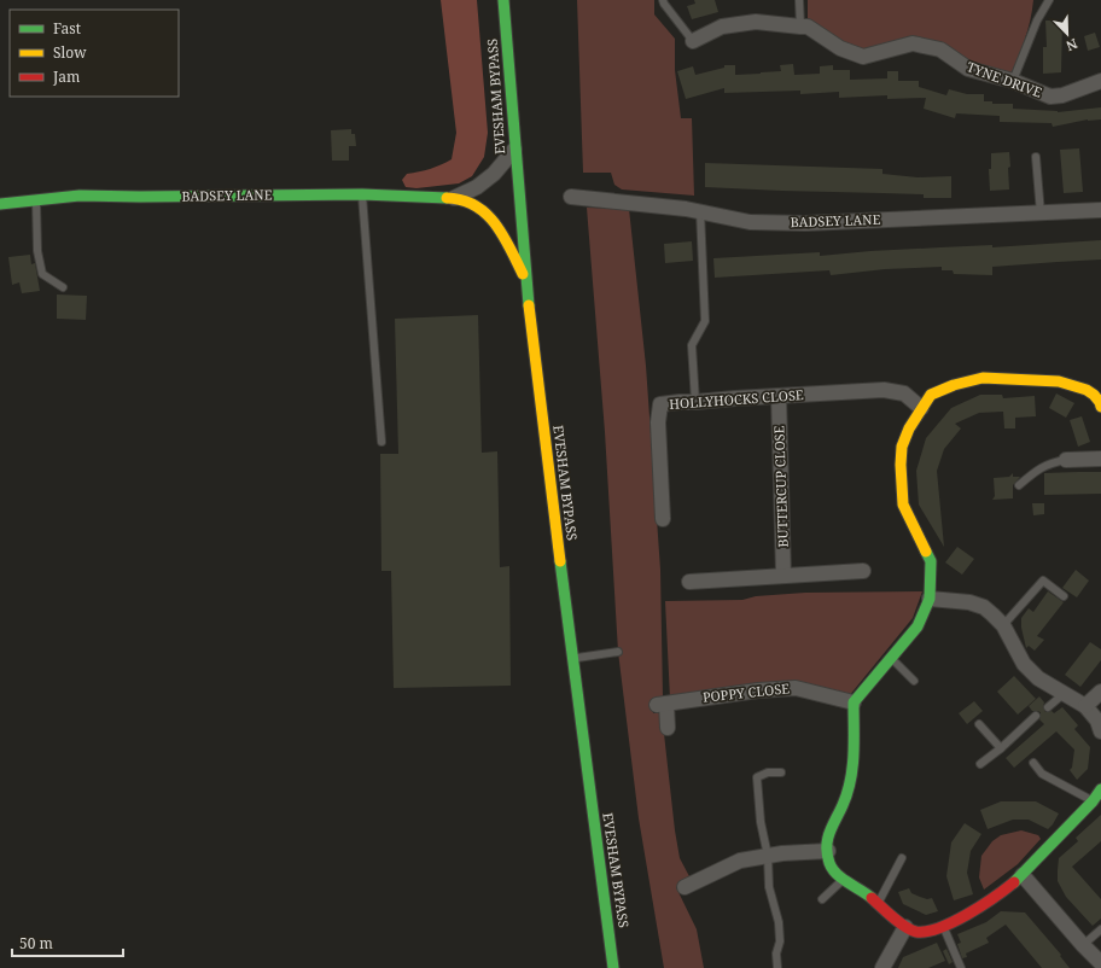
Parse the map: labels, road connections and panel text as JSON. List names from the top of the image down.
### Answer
{
  "streets": {
    "main road": ["EVESHAM BYPASS", "BADSEY LANE"],
    "street": [
      "TYNE DRIVE",
      "HOLLYHOCKS CLOSE",
      "BUTTERCUP CLOSE",
      "POPPY CLOSE"
    ]
  },
  "crossings": [
    ["EVESHAM BYPASS", "BADSEY LANE"],
    ["HOLLYHOCKS CLOSE", "BUTTERCUP CLOSE"]
  ],
  "legend": ["Fast", "Slow", "Jam"],
  "scale_bar": "50 m",
  "north": "bottom right"
}
